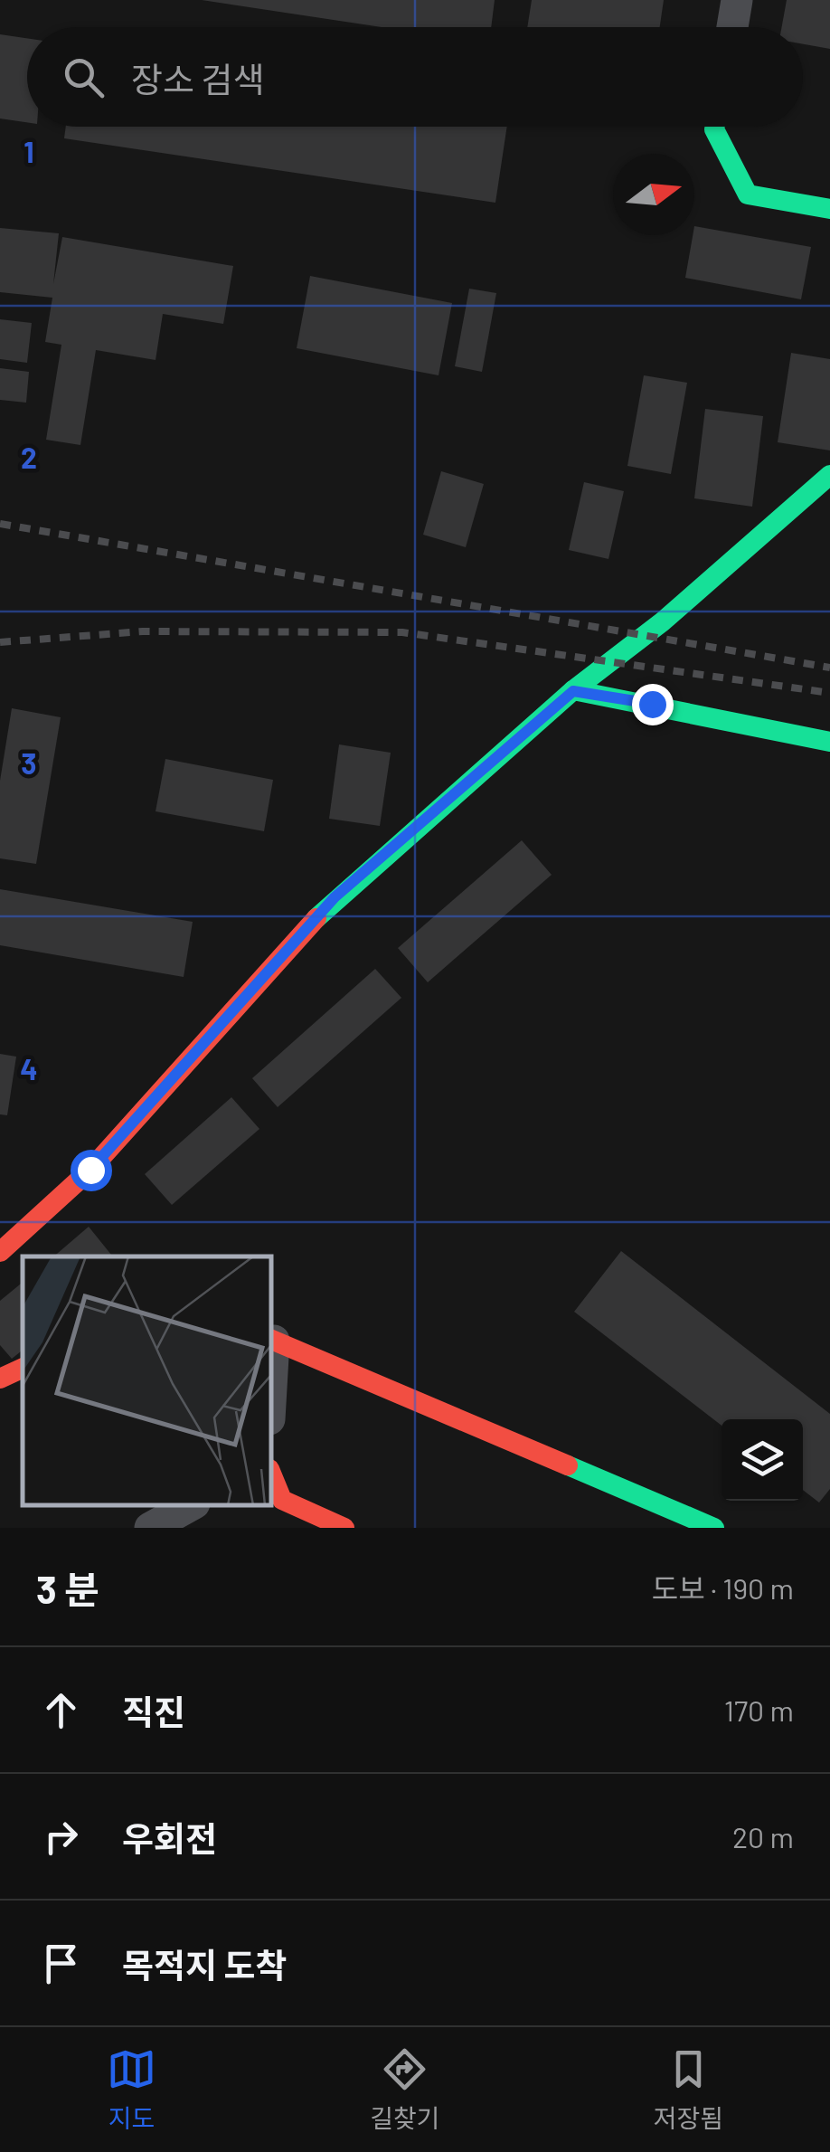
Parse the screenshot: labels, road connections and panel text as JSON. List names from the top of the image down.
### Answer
{
  "north": "right",
  "page": {
    "search": "장소 검색",
    "heading": ["3 분", "도보 · 190 m"],
    "list": [
      ["직진", "170 m"],
      ["우회전", "20 m"],
      "목적지 도착"
    ],
    "nav": ["지도", "길찾기", "저장됨"]
  },
  "grid": {
    "rows": [
      "1",
      "2",
      "3",
      "4"
    ]
  }
}
